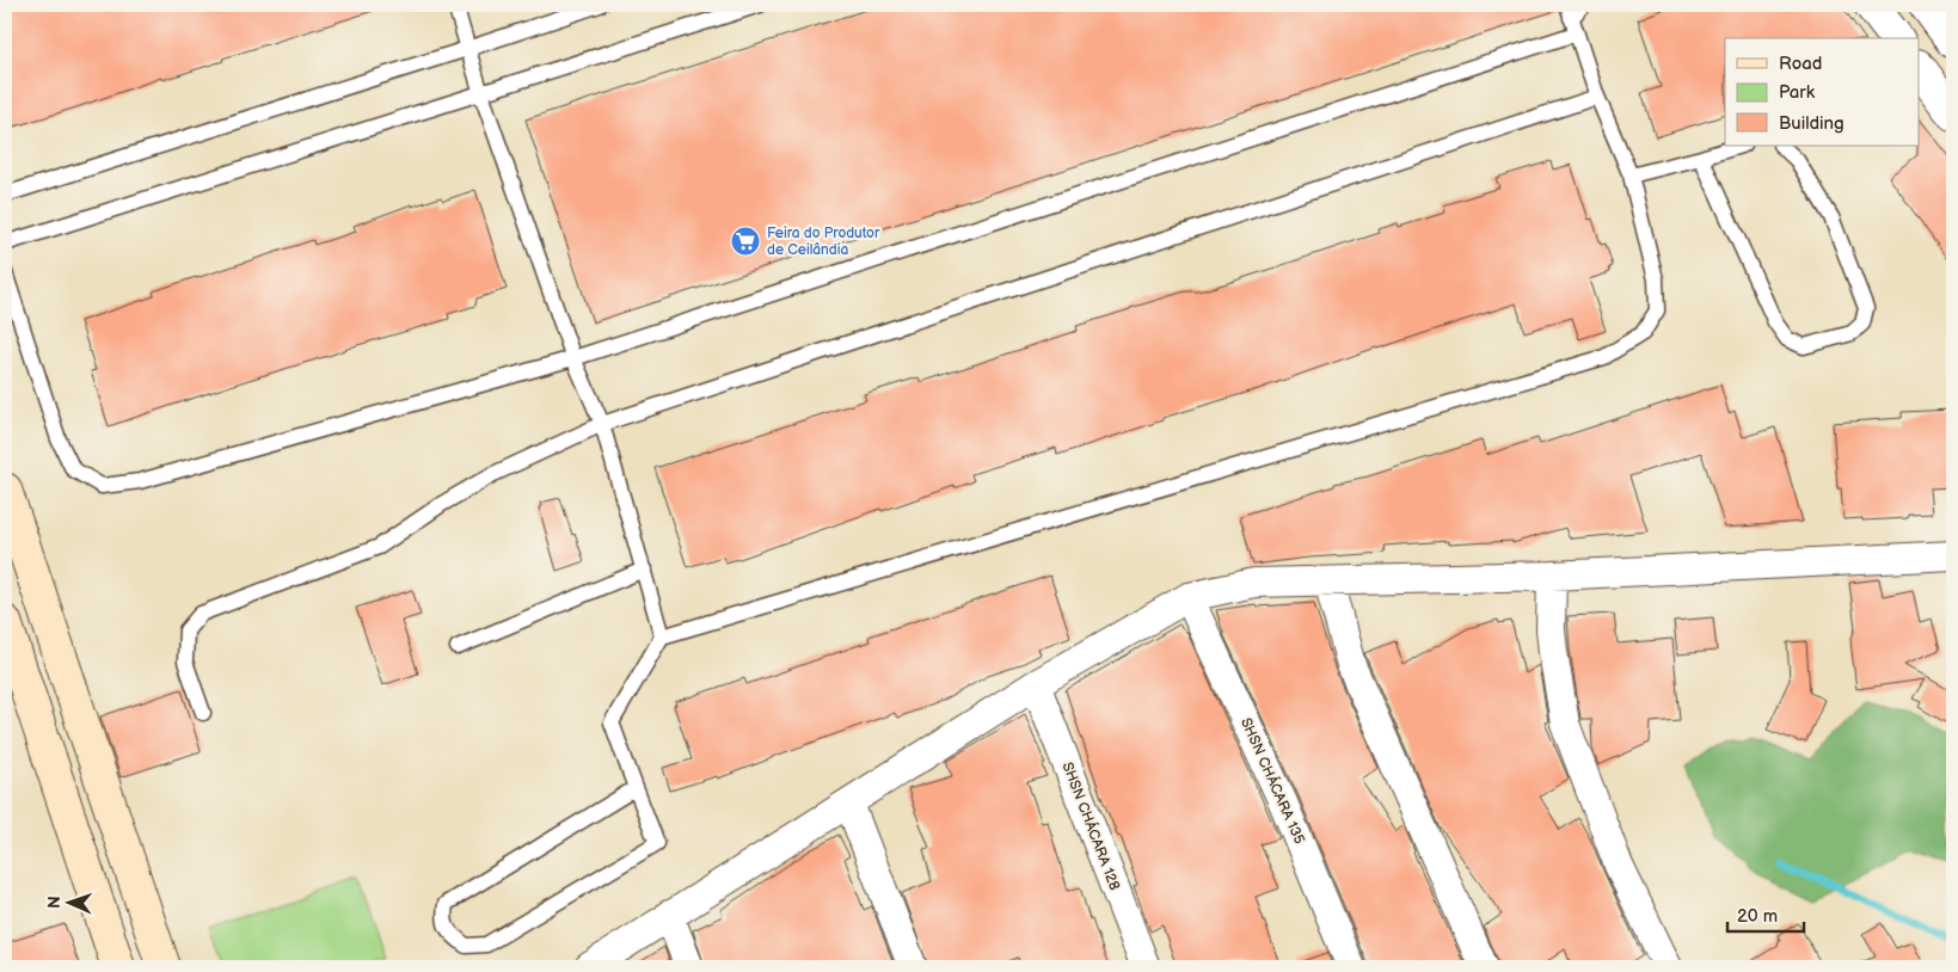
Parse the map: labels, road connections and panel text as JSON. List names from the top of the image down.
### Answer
{
  "streets": {
    "street": ["SHSN CHÁCARA 135", "SHSN CHÁCARA 128"]
  },
  "places": {
    "supermarket": ["Feira do Produtor de Ceilândia"]
  },
  "legend": ["Road", "Park", "Building"],
  "scale_bar": "20 m",
  "north": "left"
}
